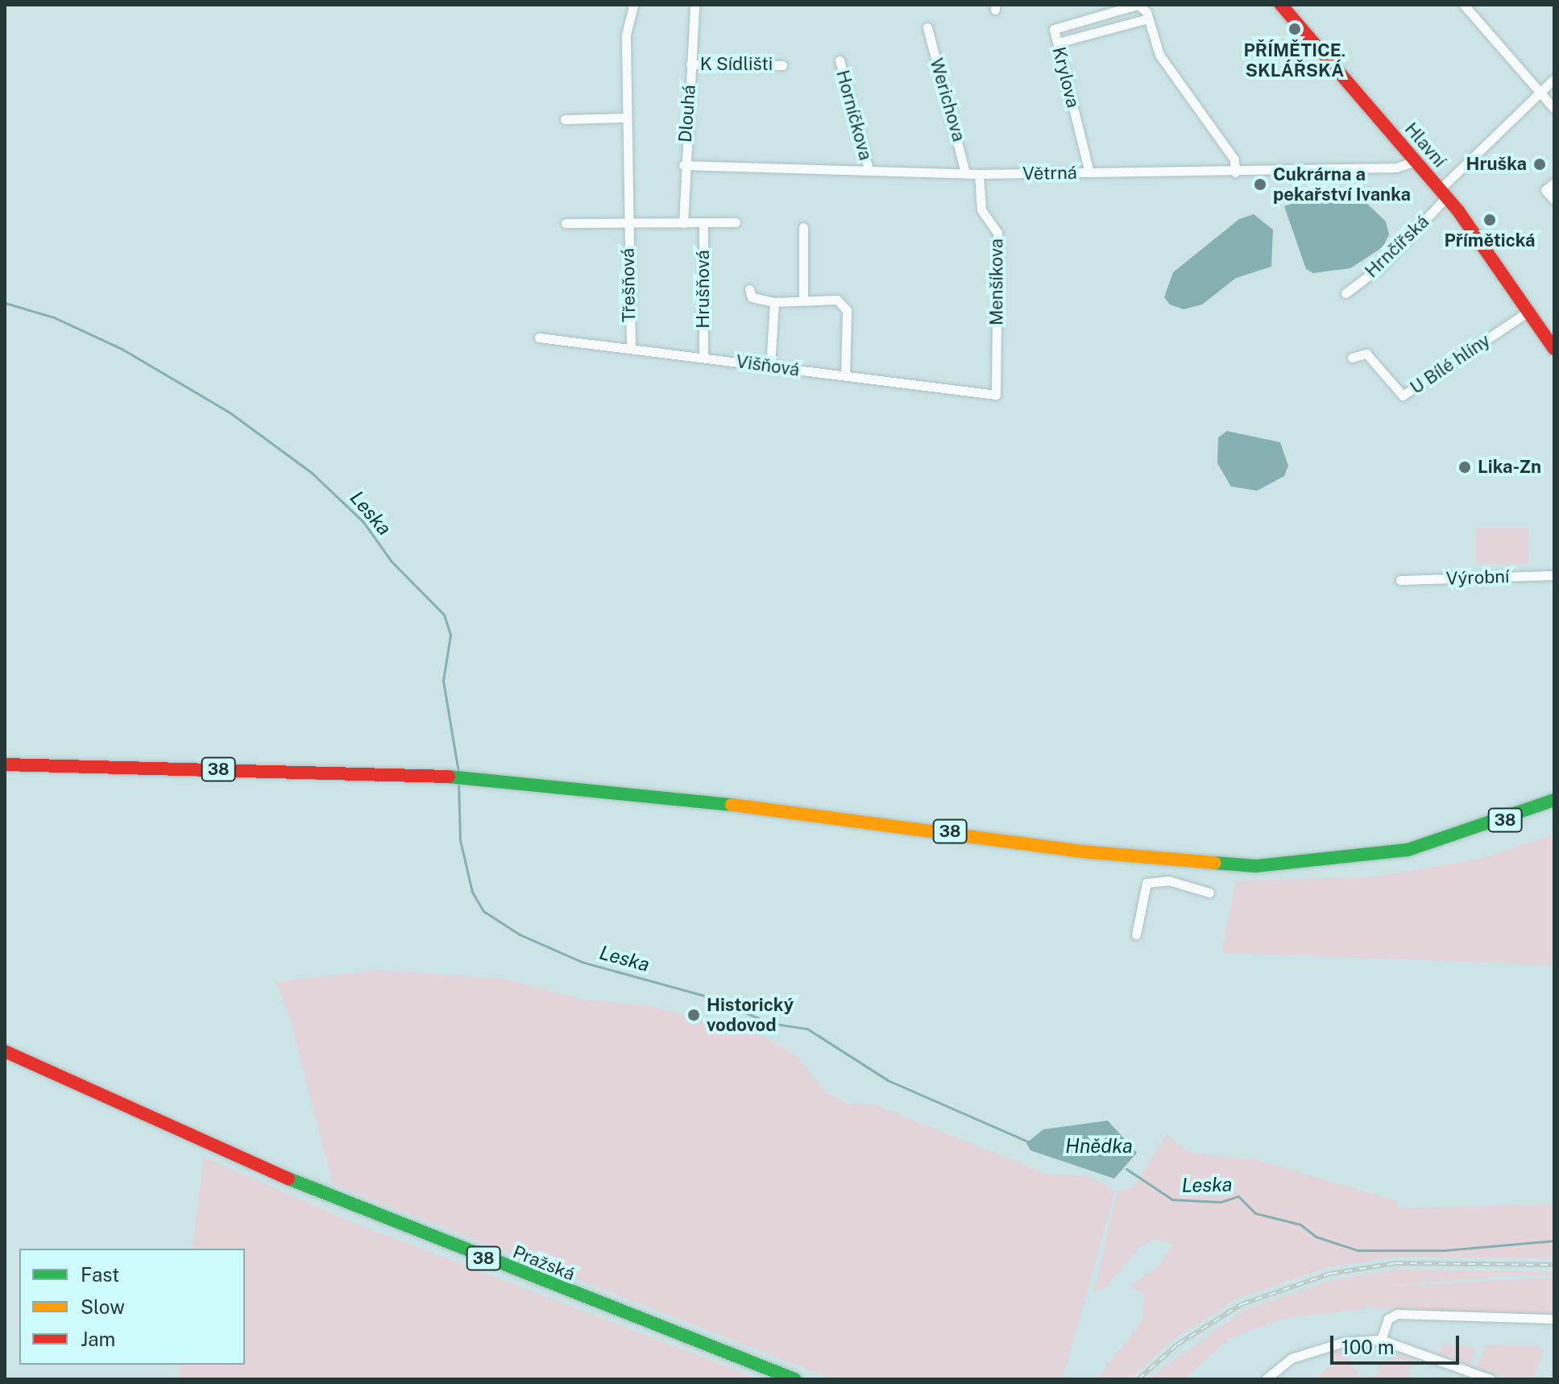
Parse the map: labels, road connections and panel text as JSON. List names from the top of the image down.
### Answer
{
  "streets": {
    "main road": ["Hlavní", "38", "Pražská"],
    "street": [
      "K Sídlišti",
      "Krylova",
      "Werichova",
      "Dlouhá",
      "Horníčkova",
      "Větrná",
      "Hrnčířská",
      "Menšíkova",
      "Třešňová",
      "Hrušňová",
      "U Bílé hlíny",
      "Višňová",
      "Výrobní"
    ]
  },
  "crossings": [
    ["K Sídlišti", "Dlouhá"],
    ["Krylova", "Větrná"],
    ["Werichova", "Větrná"],
    ["Dlouhá", "Větrná"],
    ["Horníčkova", "Větrná"],
    ["Hlavní", "Větrná"],
    ["Hlavní", "Hrnčířská"],
    ["Hlavní", "U Bílé hlíny"],
    ["Větrná", "Menšíkova"],
    ["Menšíkova", "Višňová"],
    ["Třešňová", "Višňová"],
    ["Hrušňová", "Višňová"]
  ],
  "water": ["Leska", "Hnědka"],
  "places": [
    "PŘÍMĚTICE, SKLÁŘSKÁ",
    "Hruška",
    "Cukrárna a pekařství Ivanka",
    "Přímětická",
    "Lika-Zn",
    "Historický vodovod"
  ],
  "legend": ["Fast", "Slow", "Jam"],
  "scale_bar": "100 m"
}
